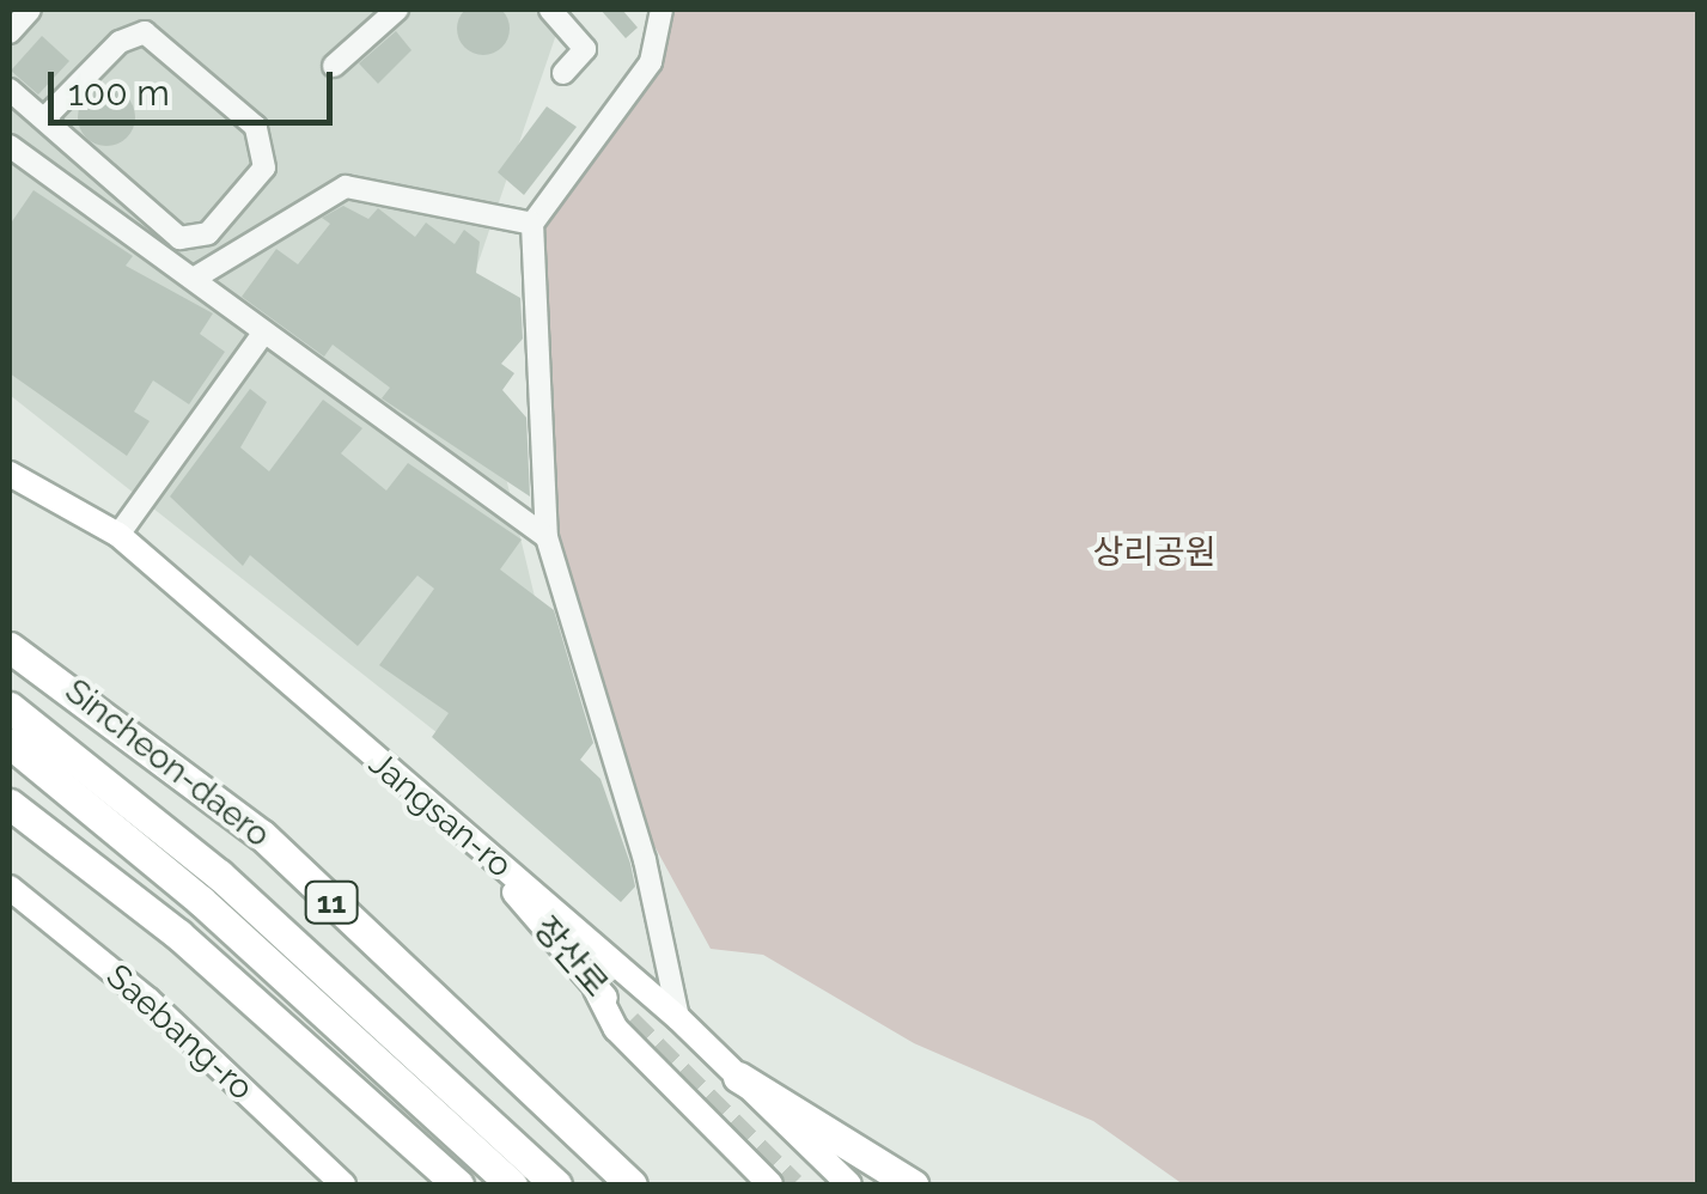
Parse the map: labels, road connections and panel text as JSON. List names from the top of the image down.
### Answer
{
  "streets": {
    "highway": ["Sincheon-daero", "11"],
    "main road": ["Jangsan-ro", "장산로", "Saebang-ro"]
  },
  "crossings": [
    ["Jangsan-ro", "장산로"]
  ],
  "parks": ["상리공원"],
  "scale_bar": "100 m"
}
